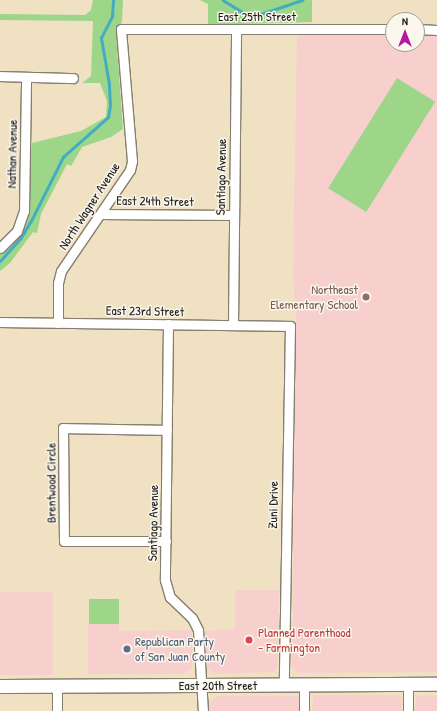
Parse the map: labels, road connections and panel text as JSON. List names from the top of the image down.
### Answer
{
  "streets": {
    "main road": ["East 20th Street"],
    "street": [
      "East 25th Street",
      "Nathan Avenue",
      "Santiago Avenue",
      "East 24th Street",
      "North Wagner Avenue",
      "East 23rd Street",
      "Brentwood Circle",
      "Zuni Drive"
    ]
  },
  "crossings": [
    ["East 25th Street", "Santiago Avenue"],
    ["East 25th Street", "North Wagner Avenue"],
    ["Santiago Avenue", "East 24th Street"],
    ["Santiago Avenue", "East 23rd Street"],
    ["Santiago Avenue", "Brentwood Circle"],
    ["Santiago Avenue", "East 20th Street"],
    ["East 24th Street", "North Wagner Avenue"],
    ["North Wagner Avenue", "East 23rd Street"],
    ["East 23rd Street", "Zuni Drive"],
    ["Zuni Drive", "East 20th Street"]
  ],
  "places": ["Northeast Elementary School", "Planned Parenthood - Farmington", "Republican Party of San Juan County"],
  "north": "top"
}
